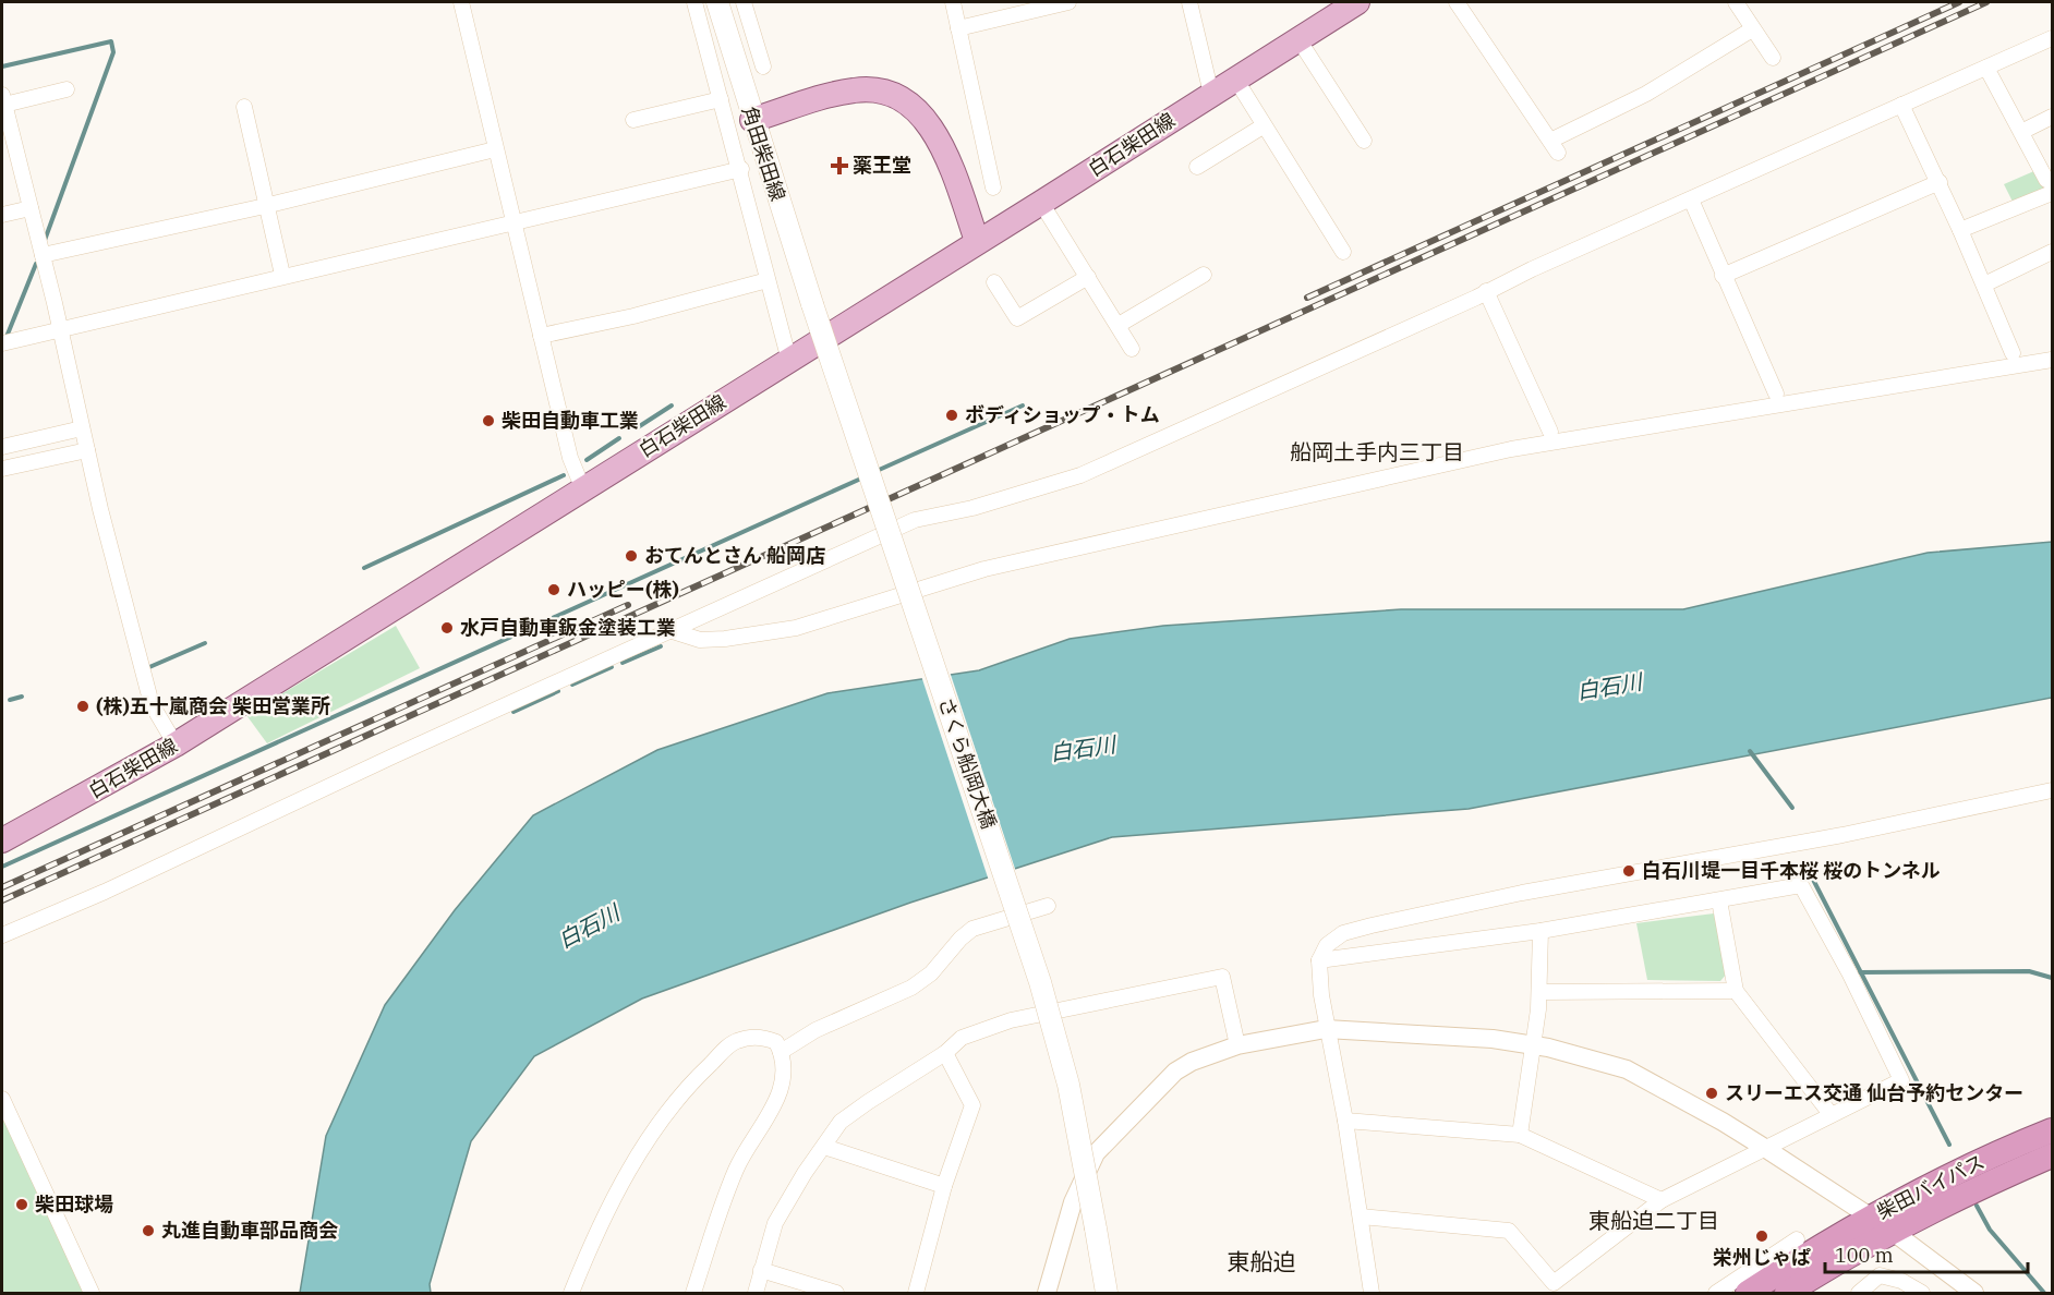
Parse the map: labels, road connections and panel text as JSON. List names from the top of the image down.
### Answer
{
  "streets": {
    "highway": ["柴田バイパス"],
    "main road": ["白石柴田線", "角田柴田線", "さくら船岡大橋"]
  },
  "crossings": [
    ["角田柴田線", "さくら船岡大橋"]
  ],
  "districts": ["船岡土手内三丁目", "東船迫二丁目", "東船迫"],
  "water": ["白石川"],
  "places": {
    "health": ["薬王堂"],
    "other": [
      "ボディショップ・トム",
      "柴田自動車工業",
      "おてんとさん 船岡店",
      "ハッピー(株)",
      "水戸自動車鈑金塗装工業",
      "(株)五十嵐商会 柴田営業所",
      "白石川堤一目千本桜 桜のトンネル",
      "スリーエス交通 仙台予約センター",
      "柴田球場",
      "丸進自動車部品商会",
      "栄州じゃぱ"
    ]
  },
  "scale_bar": "100 m"
}
